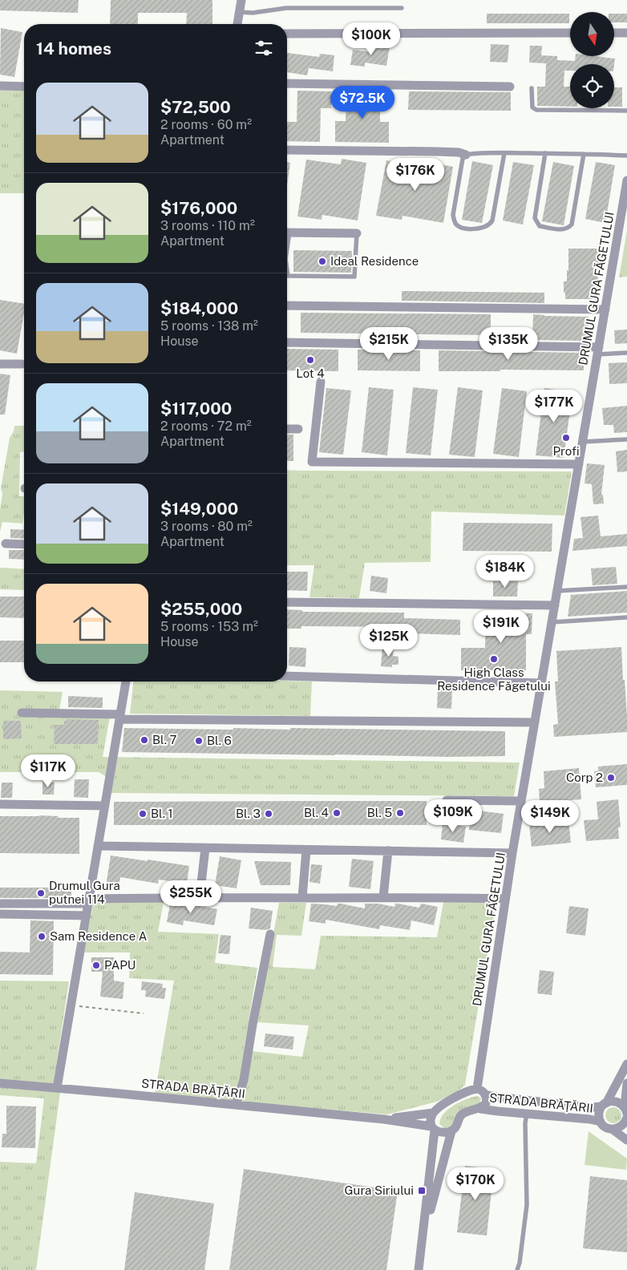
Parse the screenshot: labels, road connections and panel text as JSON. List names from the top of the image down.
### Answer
{
  "streets": {
    "street": ["DRUMUL GURA FĂGETULUI", "STRADA BRĂȚĂRII"]
  },
  "places": {
    "other": [
      "Ideal Residence",
      "Lot 4",
      "Profi",
      "High Class Residence Făgetului",
      "Bl. 7",
      "Bl. 6",
      "Corp 2",
      "Bl. 4",
      "Bl. 5",
      "Bl. 1",
      "Bl. 3",
      "Drumul Gura putnei 114",
      "Sam Residence A",
      "PAPU"
    ],
    "transit": ["Gura Siriului"]
  },
  "north": "bottom",
  "page": {
    "price": [
      "$100K",
      "$72.5K",
      "$176K",
      "$215K",
      "$135K",
      "$177K",
      "$184K",
      "$191K",
      "$125K",
      "$117K",
      "$109K",
      "$149K",
      "$255K",
      "$170K"
    ],
    "heading": "14 homes",
    "list": [
      {
        "name": "$72,500",
        "note": "2 rooms · 60 m² · Apartment"
      },
      {
        "name": "$176,000",
        "note": "3 rooms · 110 m² · Apartment"
      },
      {
        "name": "$184,000",
        "note": "5 rooms · 138 m² · House"
      },
      {
        "name": "$117,000",
        "note": "2 rooms · 72 m² · Apartment"
      },
      {
        "name": "$149,000",
        "note": "3 rooms · 80 m² · Apartment"
      },
      {
        "name": "$255,000",
        "note": "5 rooms · 153 m² · House"
      }
    ]
  }
}
